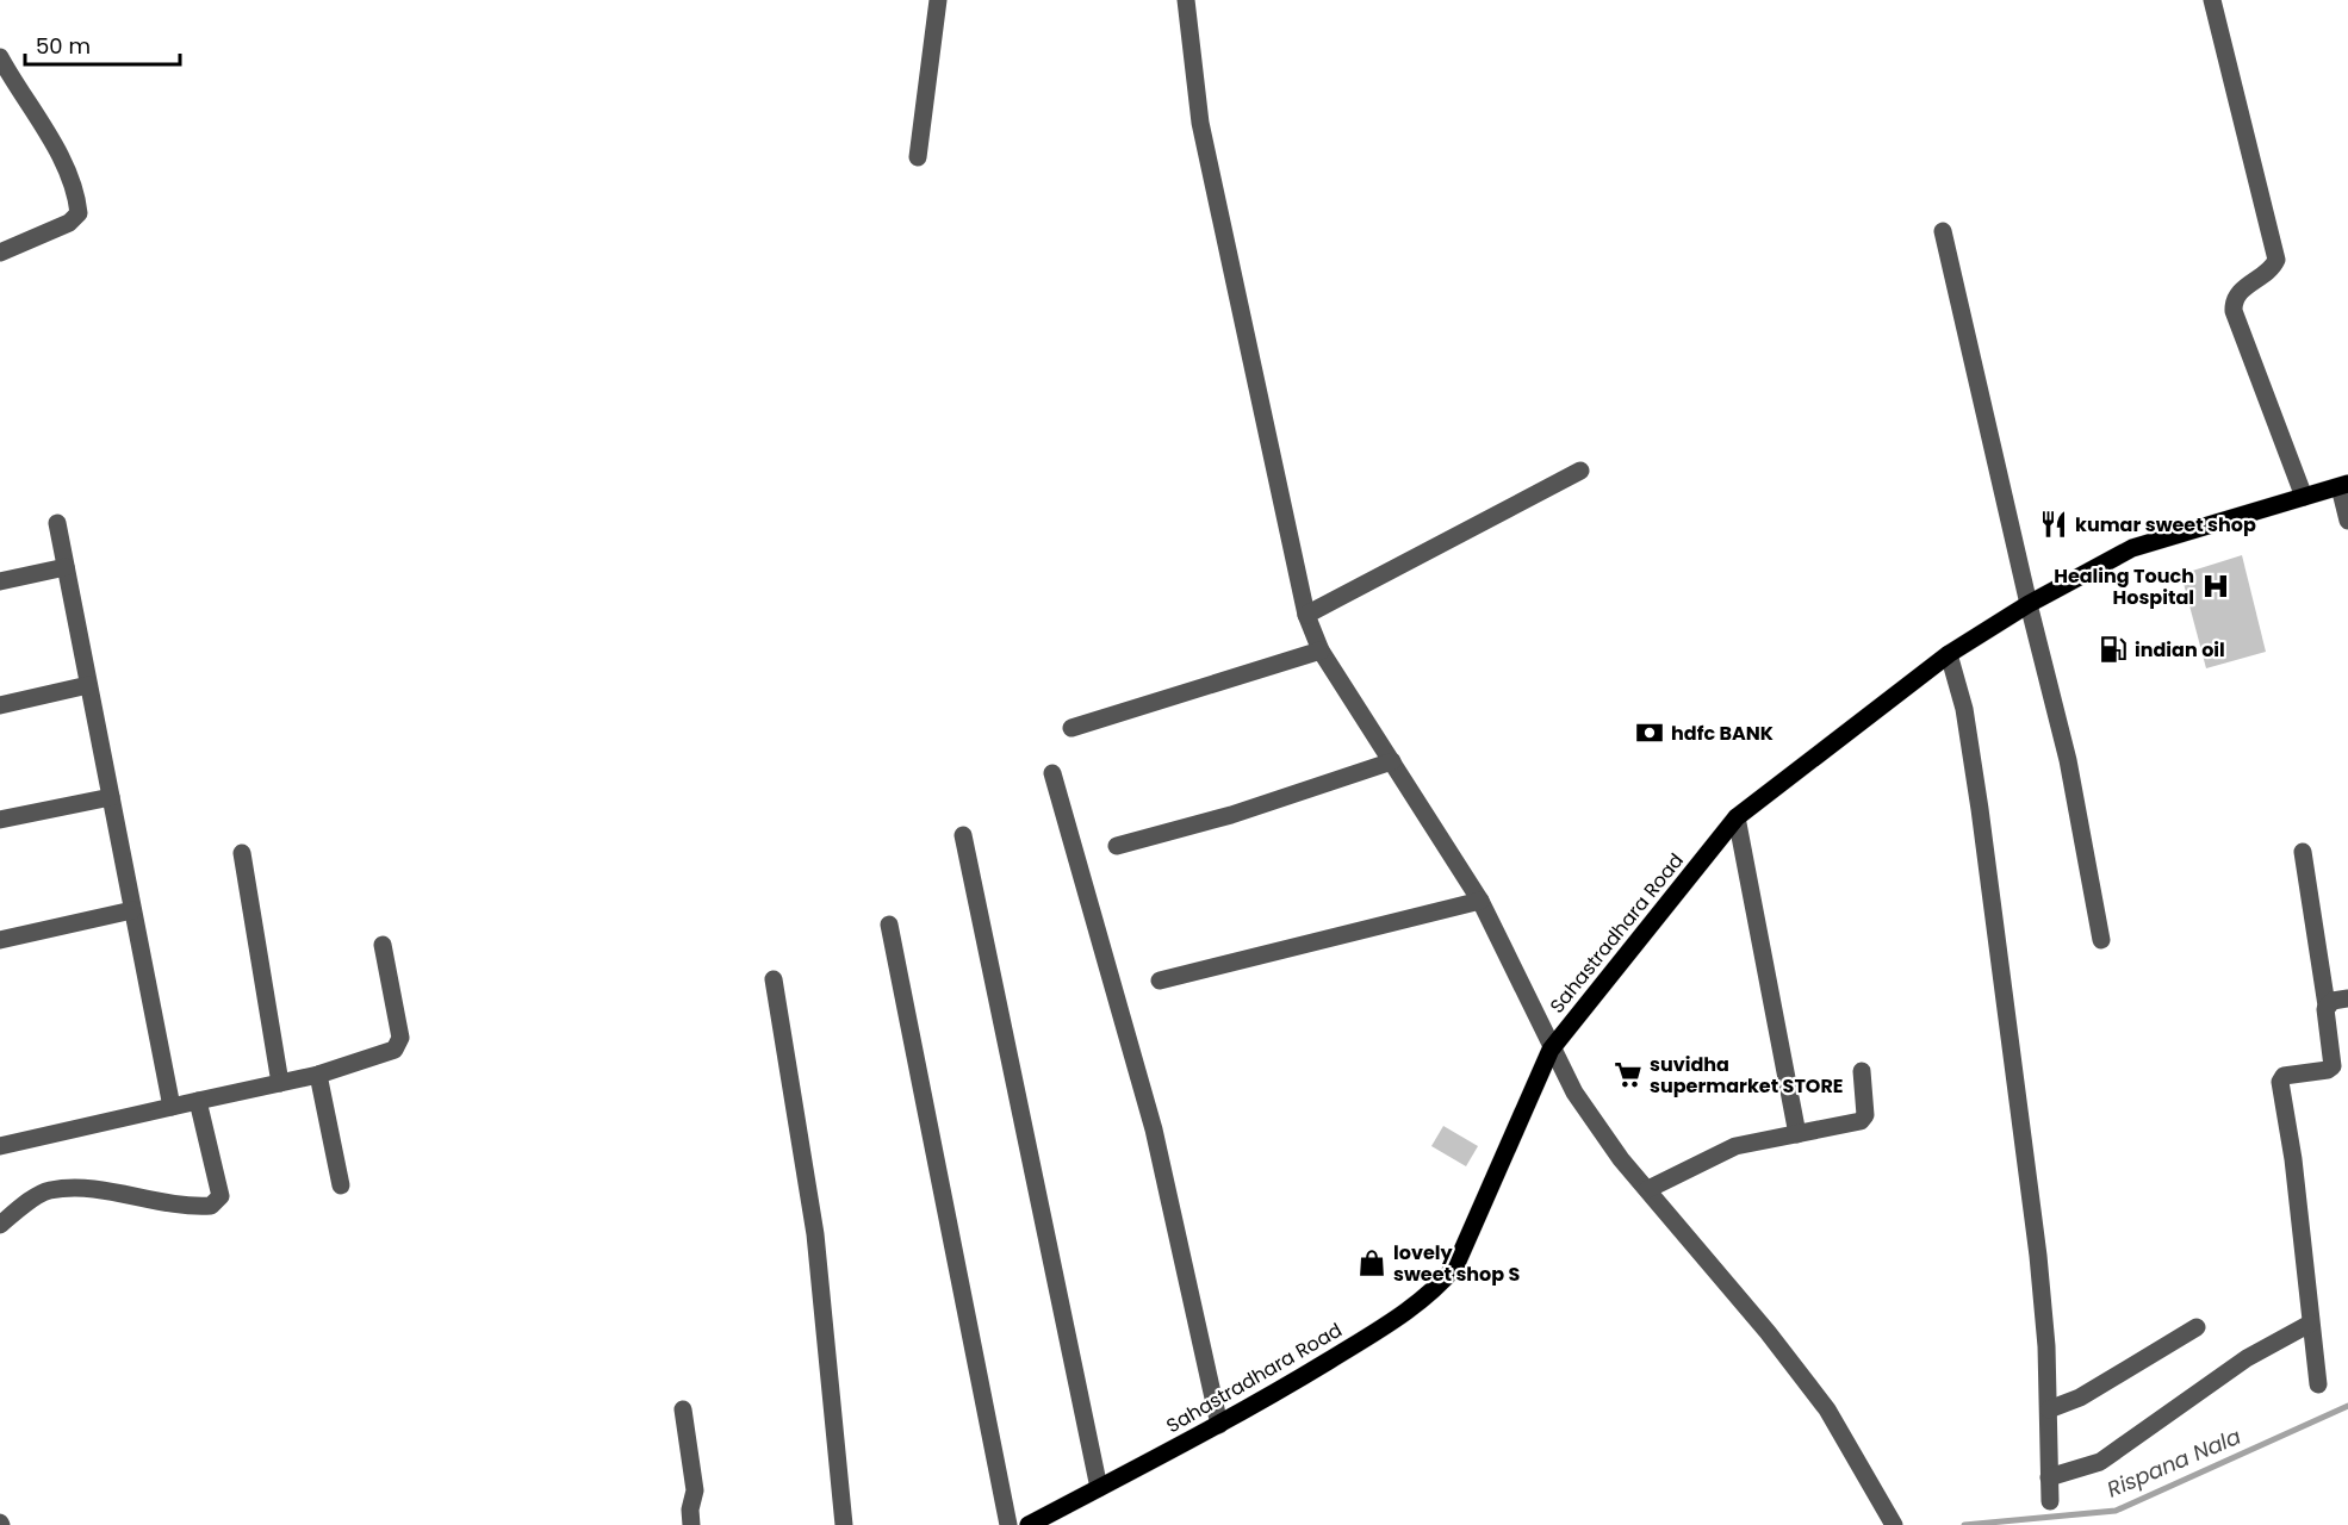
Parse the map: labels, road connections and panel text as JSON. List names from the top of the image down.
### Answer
{
  "streets": {
    "main road": ["Sahastradhara Road"]
  },
  "water": ["Rispana Nala"],
  "places": {
    "restaurant": ["kumar sweet shop"],
    "hospital": ["Healing Touch Hospital"],
    "fuel station": ["indian oil"],
    "bank": ["hdfc BANK"],
    "supermarket": ["suvidha supermarket STORE"],
    "shop": ["lovely sweet shop S"]
  },
  "scale_bar": "50 m"
}
